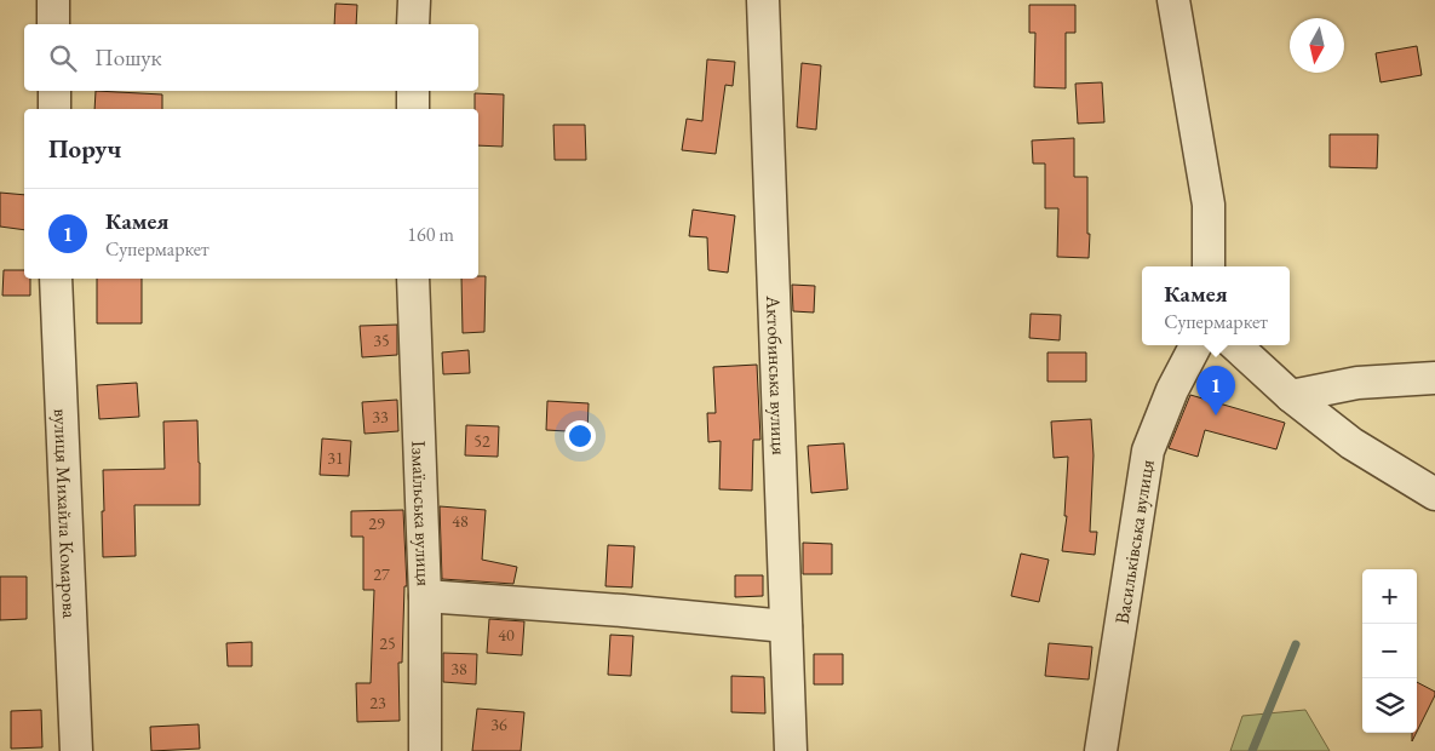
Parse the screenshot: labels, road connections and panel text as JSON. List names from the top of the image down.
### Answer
{
  "streets": {
    "street": [
      "Актобинська вулиця",
      "вулиця Михайла Комарова",
      "Ізмаїльська вулиця",
      "Васильківська вулиця"
    ]
  },
  "house_numbers": [
    "35",
    "33",
    "52",
    "31",
    "48",
    "29",
    "27",
    "40",
    "25",
    "38",
    "23",
    "36"
  ],
  "north": "bottom",
  "page": {
    "search": "Пошук",
    "heading": "Поруч",
    "list": [
      {
        "mark": "1",
        "name": "Камея",
        "note": "Супермаркет",
        "value": "160 m"
      }
    ],
    "popup": ["Камея", "Супермаркет"],
    "pins": "1",
    "map_buttons": ["+", "−"]
  }
}
